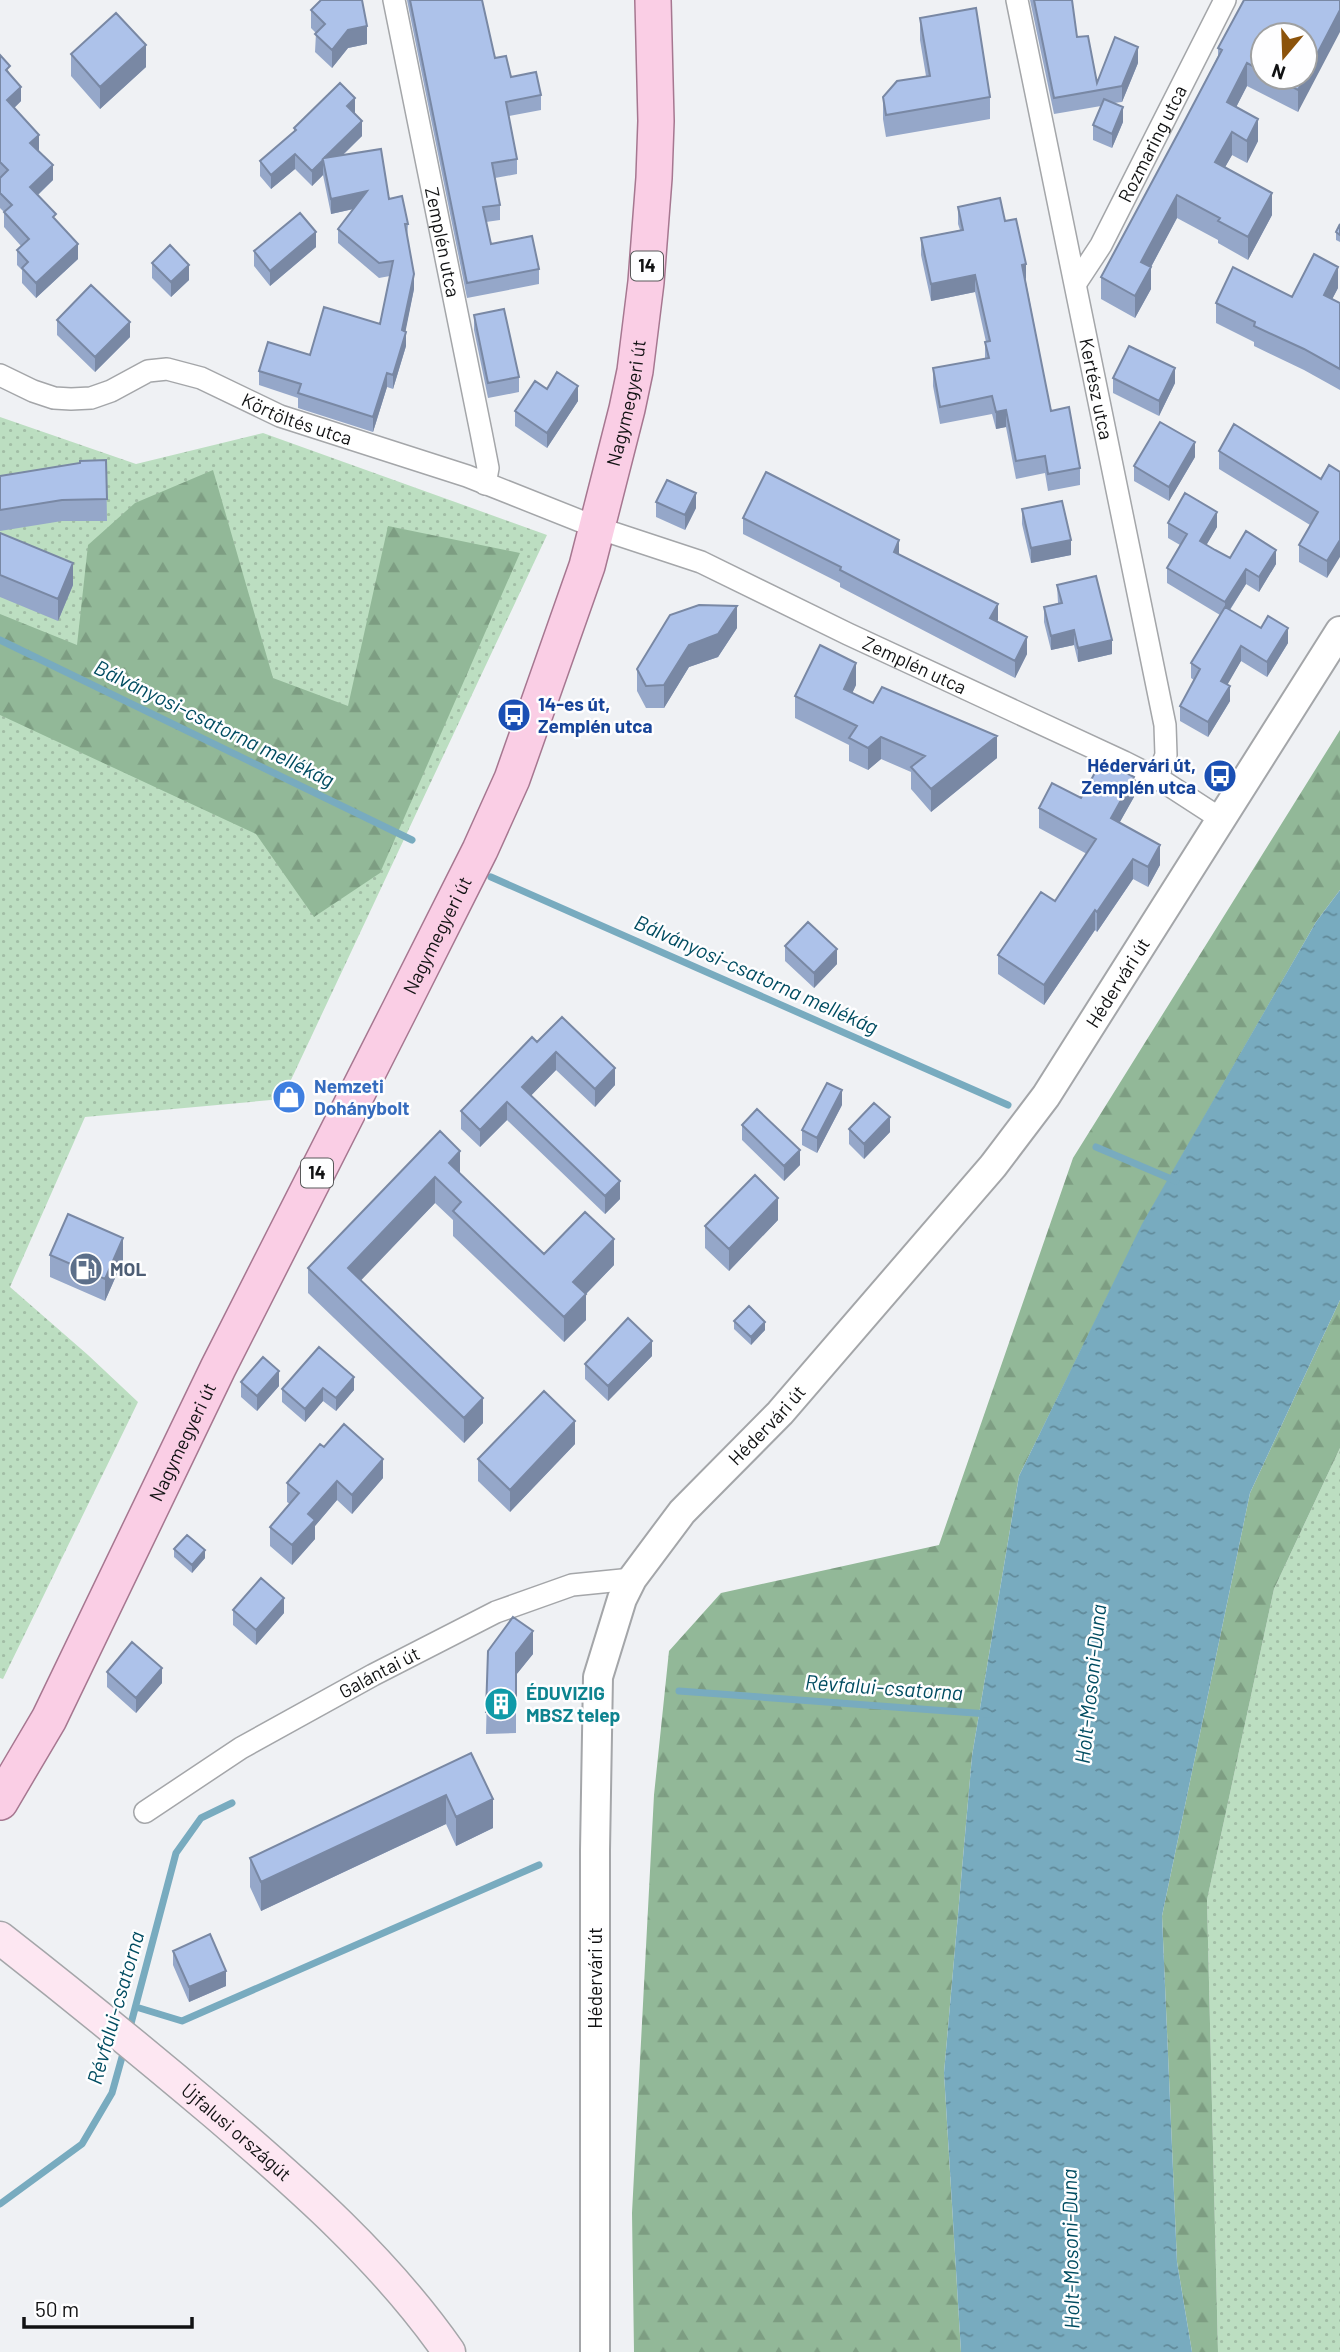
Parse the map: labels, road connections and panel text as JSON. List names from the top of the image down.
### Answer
{
  "streets": {
    "main road": ["14", "Nagymegyeri út", "Újfalusi országút"],
    "street": [
      "Rozmaring utca",
      "Zemplén utca",
      "Kertész utca",
      "Körtöltés utca",
      "Hédervári út",
      "Galántai út"
    ]
  },
  "crossings": [
    ["Rozmaring utca", "Kertész utca"],
    ["Zemplén utca", "Kertész utca"],
    ["Zemplén utca", "Nagymegyeri út"],
    ["Zemplén utca", "Körtöltés utca"],
    ["Zemplén utca", "Hédervári út"],
    ["Nagymegyeri út", "Körtöltés utca"],
    ["Hédervári út", "Galántai út"]
  ],
  "water": ["Bálványosi-csatorna mellékág", "Holt-Mosoni-Duna", "Révfalui-csatorna"],
  "places": {
    "bus stop": ["14-es út, Zemplén utca", "Hédervári út, Zemplén utca"],
    "shop": ["Nemzeti Dohánybolt"],
    "fuel station": ["MOL"],
    "building": ["ÉDUVIZIG MBSZ telep"]
  },
  "scale_bar": "50 m",
  "north": "bottom"
}
